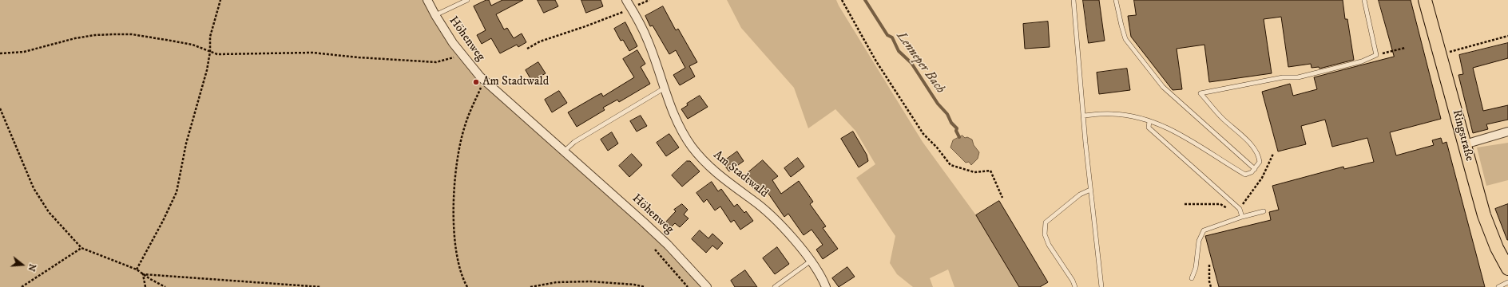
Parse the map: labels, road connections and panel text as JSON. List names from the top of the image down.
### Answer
{
  "streets": {
    "main road": ["Ringstraße"],
    "street": ["Höhenweg", "Am Stadtwald"]
  },
  "water": ["Lenneper Bach"],
  "places": ["Am Stadtwald"],
  "north": "right"
}
